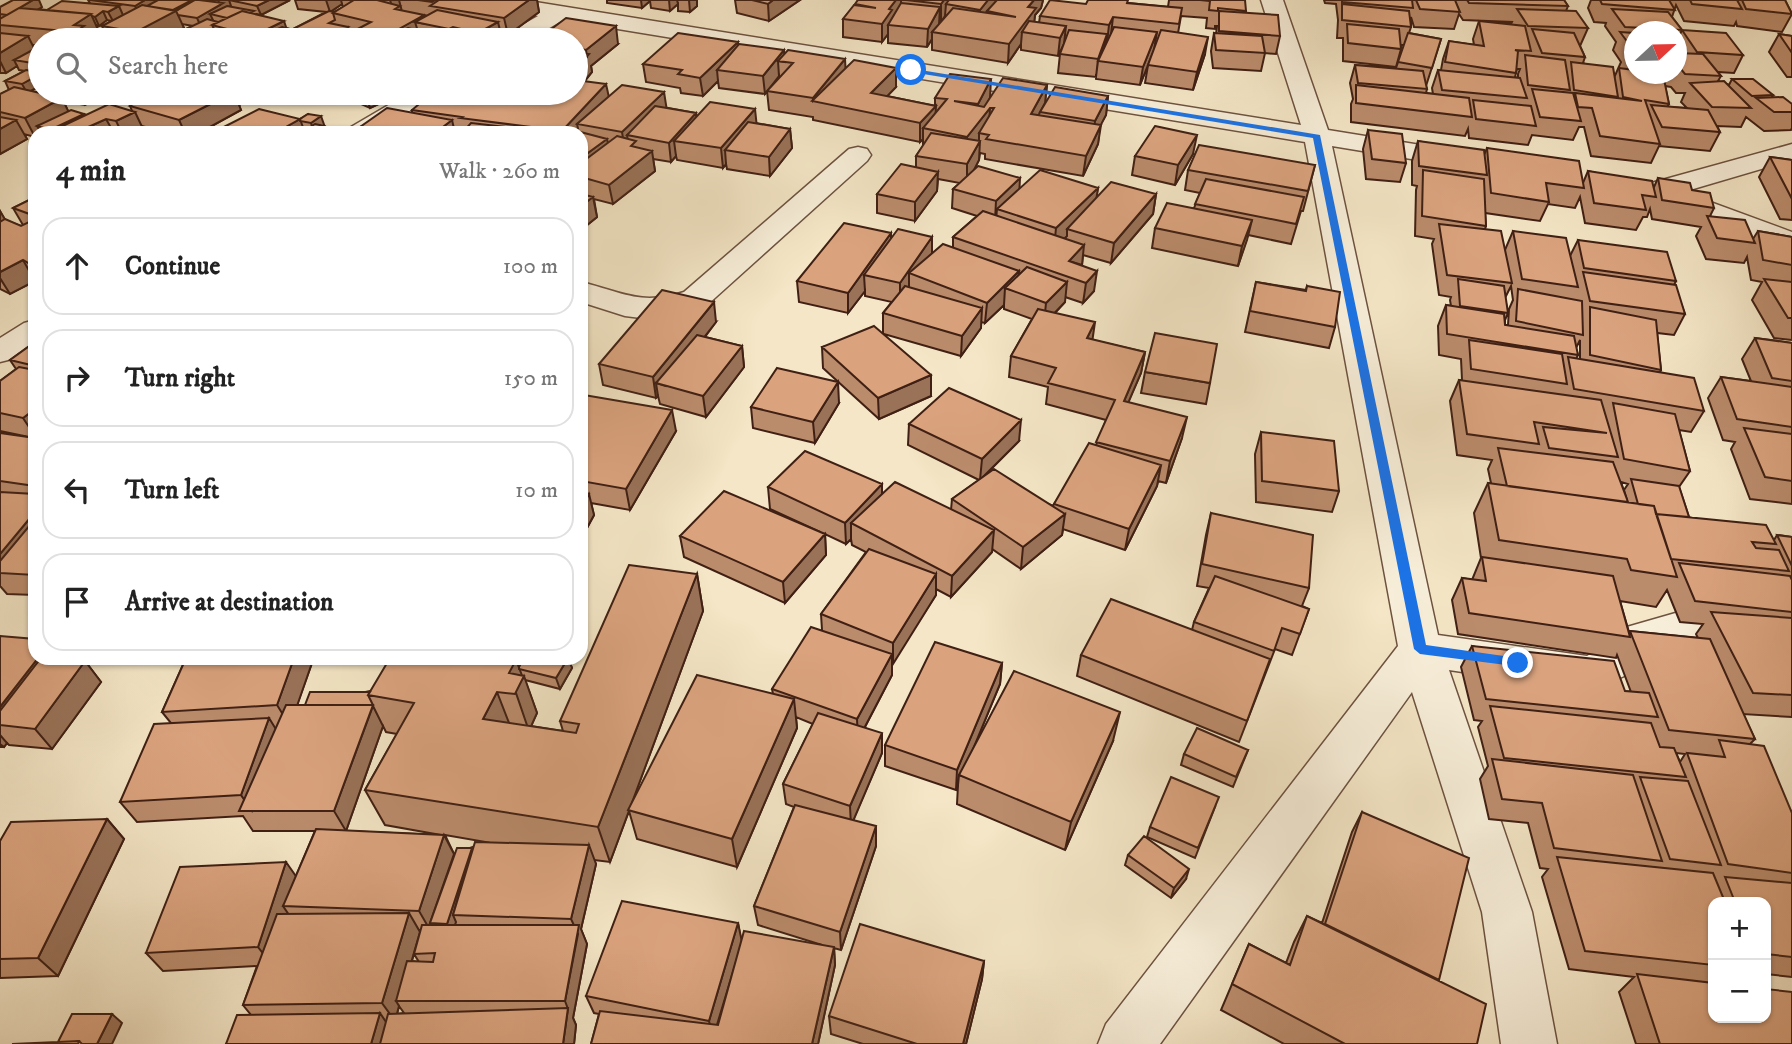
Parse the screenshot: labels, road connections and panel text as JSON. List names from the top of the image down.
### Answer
{
  "north": "right",
  "page": {
    "search": "Search here",
    "heading": ["4 min", "Walk · 260 m"],
    "list": [
      ["Continue", "100 m"],
      ["Turn right", "150 m"],
      ["Turn left", "10 m"],
      "Arrive at destination"
    ],
    "map_buttons": ["+", "−"]
  }
}
